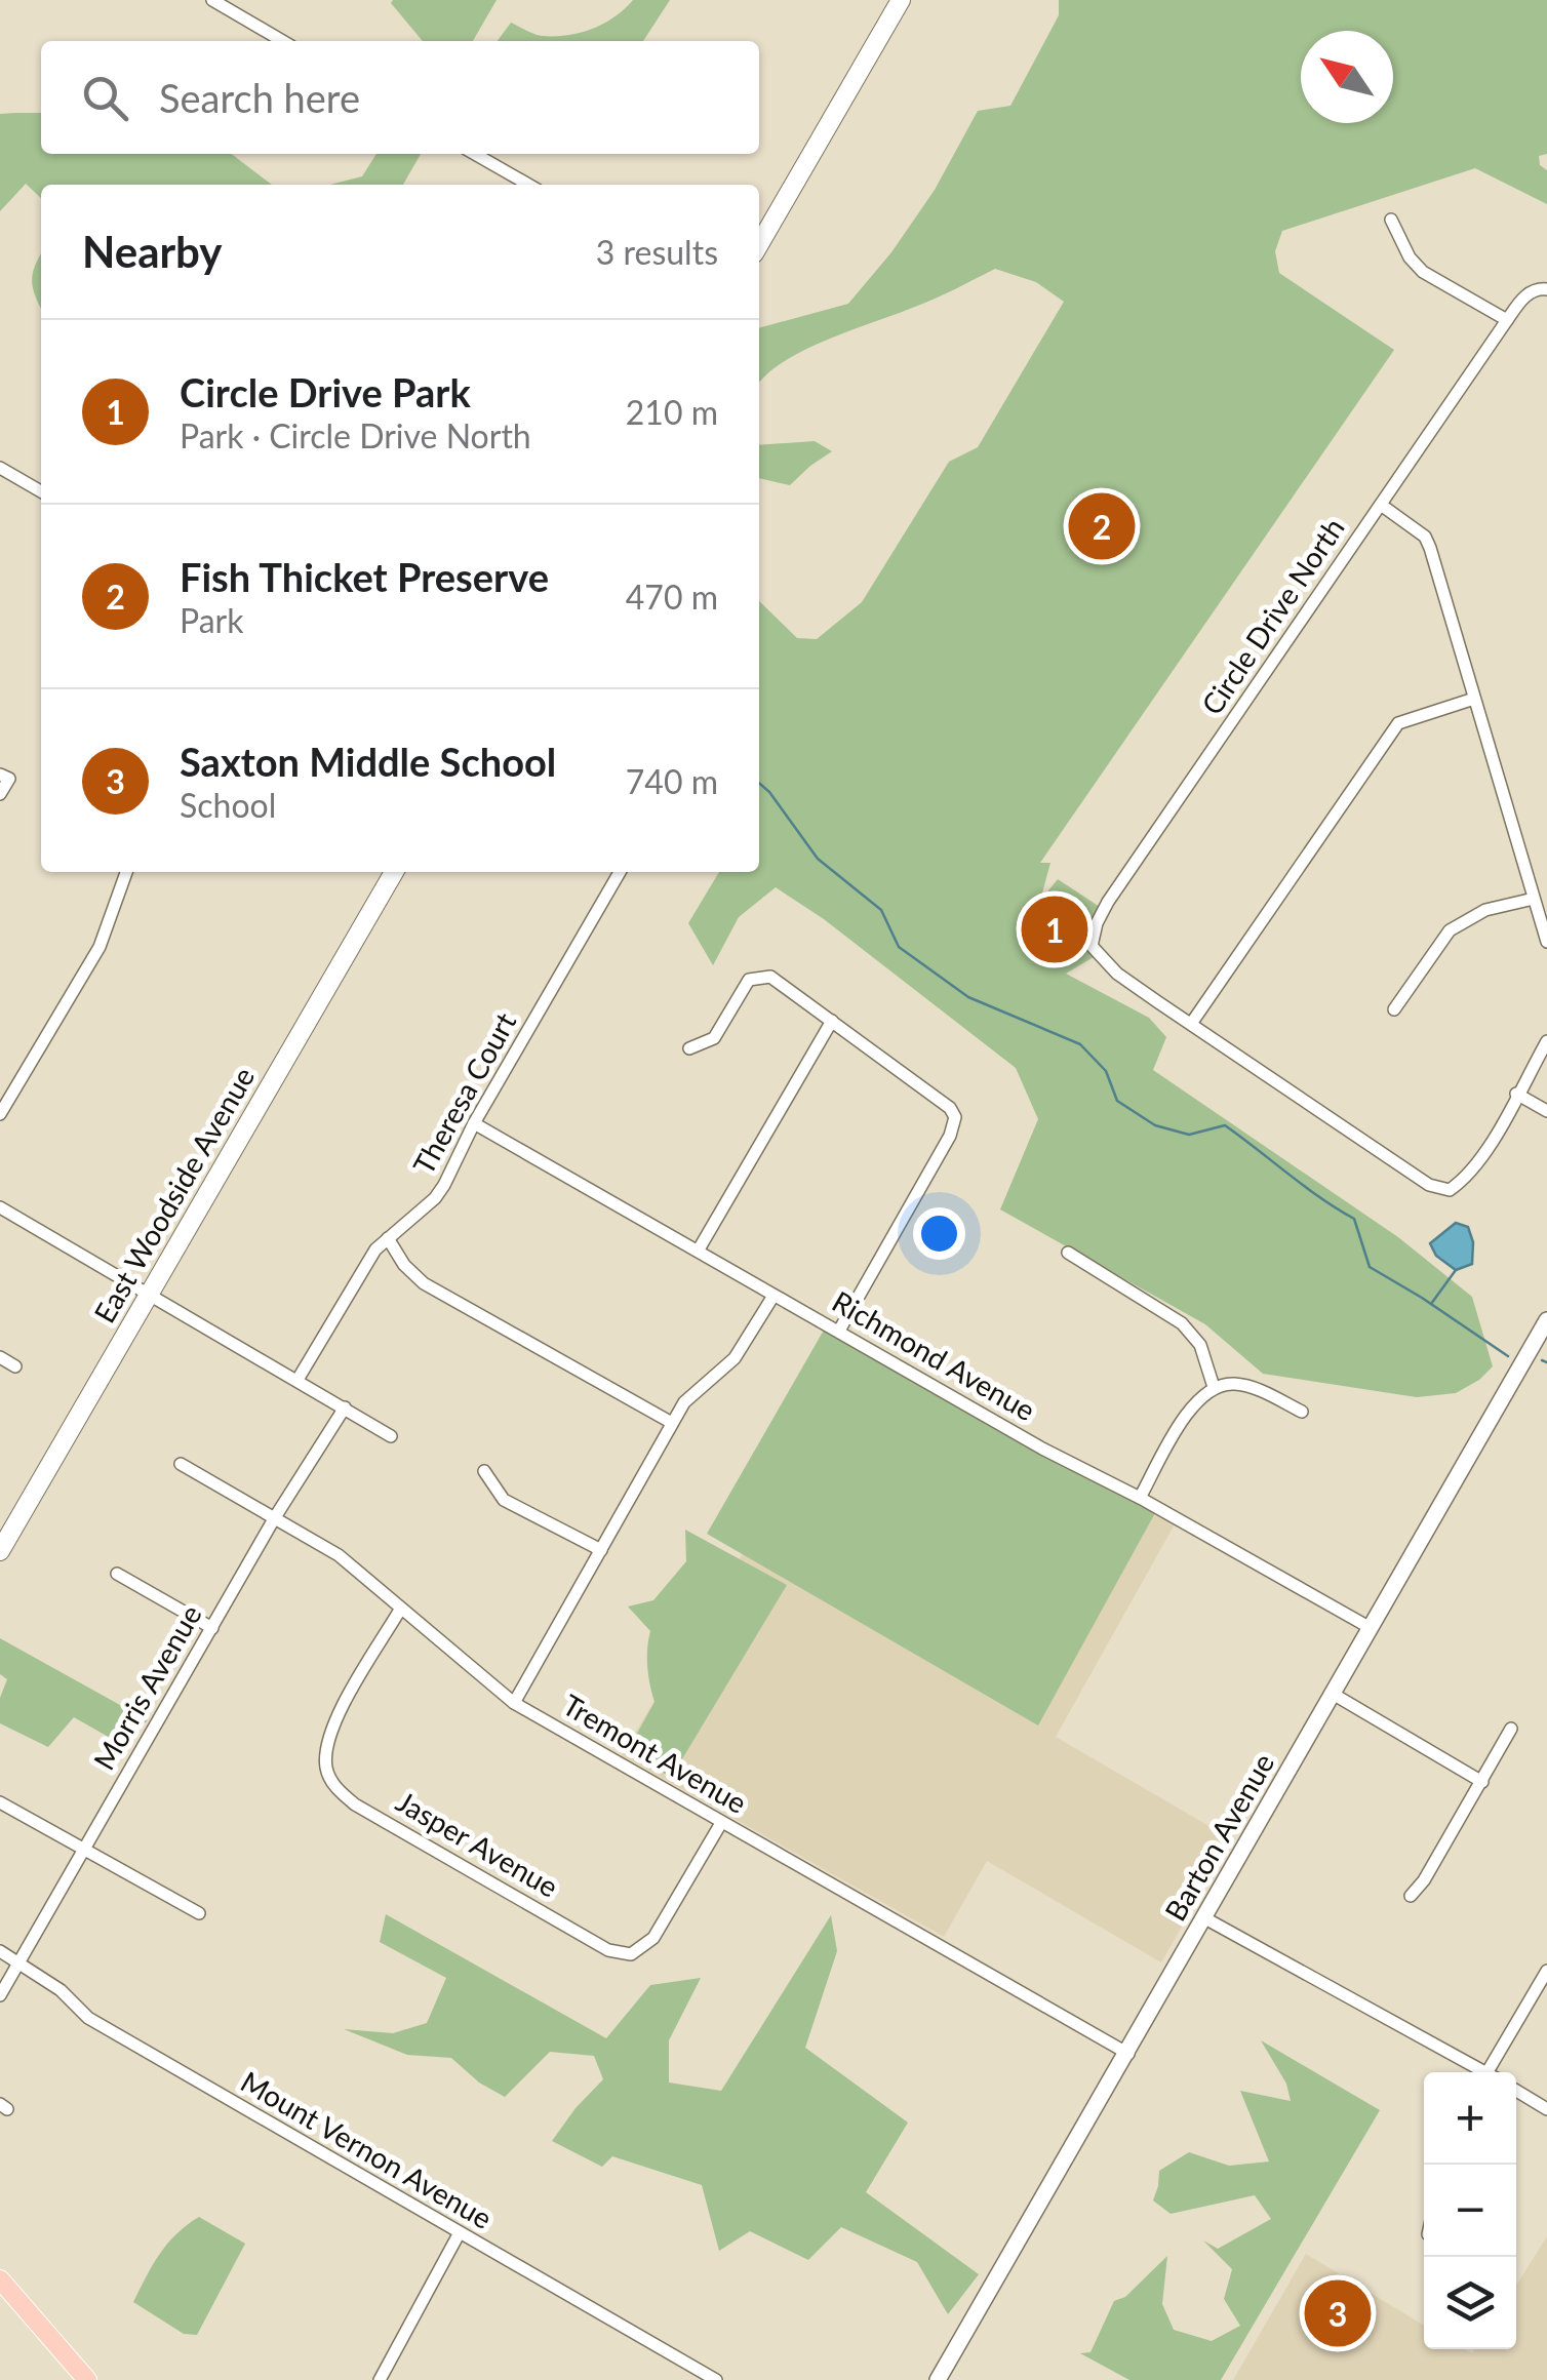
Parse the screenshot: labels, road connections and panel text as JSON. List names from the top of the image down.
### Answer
{
  "streets": {
    "main road": ["East Woodside Avenue"],
    "street": [
      "Circle Drive North",
      "Theresa Court",
      "Richmond Avenue",
      "Morris Avenue",
      "Tremont Avenue",
      "Barton Avenue",
      "Jasper Avenue",
      "Mount Vernon Avenue"
    ]
  },
  "crossings": [
    ["Theresa Court", "Richmond Avenue"],
    ["Richmond Avenue", "Barton Avenue"],
    ["Morris Avenue", "Tremont Avenue"],
    ["Morris Avenue", "Mount Vernon Avenue"],
    ["Tremont Avenue", "Barton Avenue"],
    ["Tremont Avenue", "Jasper Avenue"]
  ],
  "north": "top left",
  "page": {
    "search": "Search here",
    "heading": ["Nearby", "3 results"],
    "list": [
      {
        "mark": "1",
        "name": "Circle Drive Park",
        "note": "Park · Circle Drive North",
        "value": "210 m"
      },
      {
        "mark": "2",
        "name": "Fish Thicket Preserve",
        "note": "Park",
        "value": "470 m"
      },
      {
        "mark": "3",
        "name": "Saxton Middle School",
        "note": "School",
        "value": "740 m"
      }
    ],
    "pins": ["2", "1", "3"],
    "map_buttons": ["+", "−"]
  }
}
